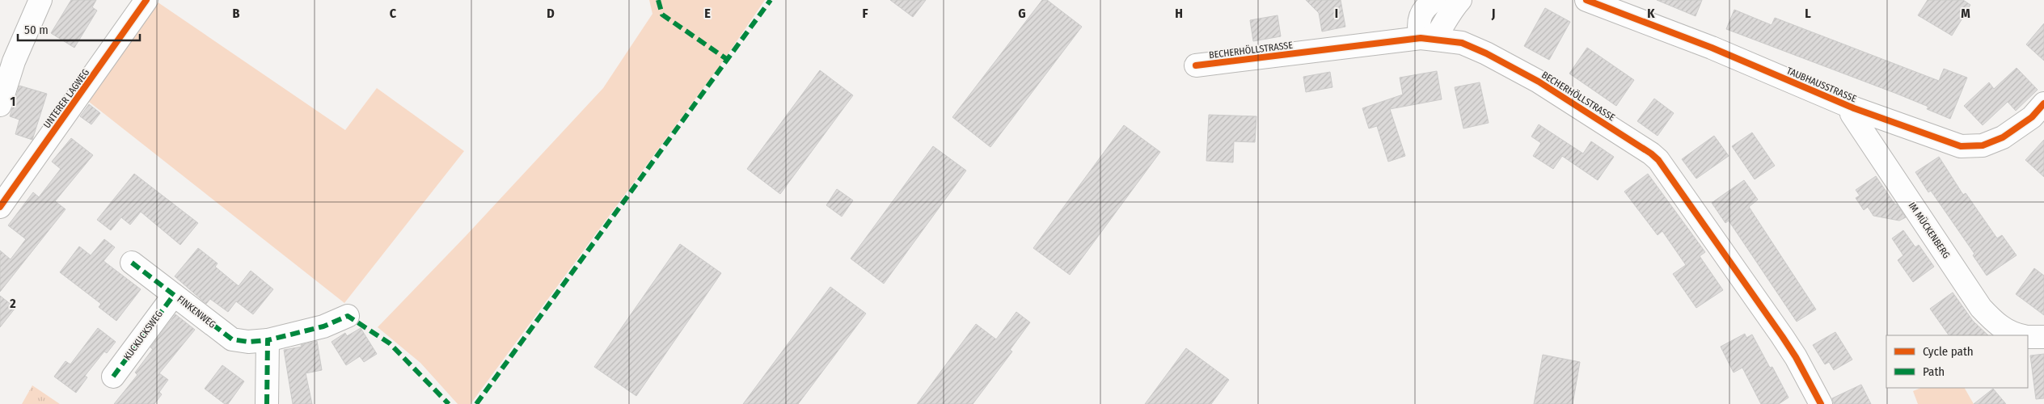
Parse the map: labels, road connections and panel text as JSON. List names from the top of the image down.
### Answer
{
  "streets": {
    "street": [
      "BECHERHÖLLSTRASSE",
      "TAUBHAUSSTRASSE",
      "UNTERER LAGWEG",
      "IM MÜCKENBERG",
      "FINKENWEG",
      "KUCKUCKSWEG"
    ]
  },
  "crossings": [
    ["TAUBHAUSSTRASSE", "IM MÜCKENBERG"],
    ["FINKENWEG", "KUCKUCKSWEG"]
  ],
  "legend": ["Cycle path", "Path"],
  "scale_bar": "50 m",
  "grid": {
    "columns": [
      "B",
      "C",
      "D",
      "E",
      "F",
      "G",
      "H",
      "I",
      "J",
      "K",
      "L",
      "M"
    ],
    "rows": ["1", "2"]
  }
}
